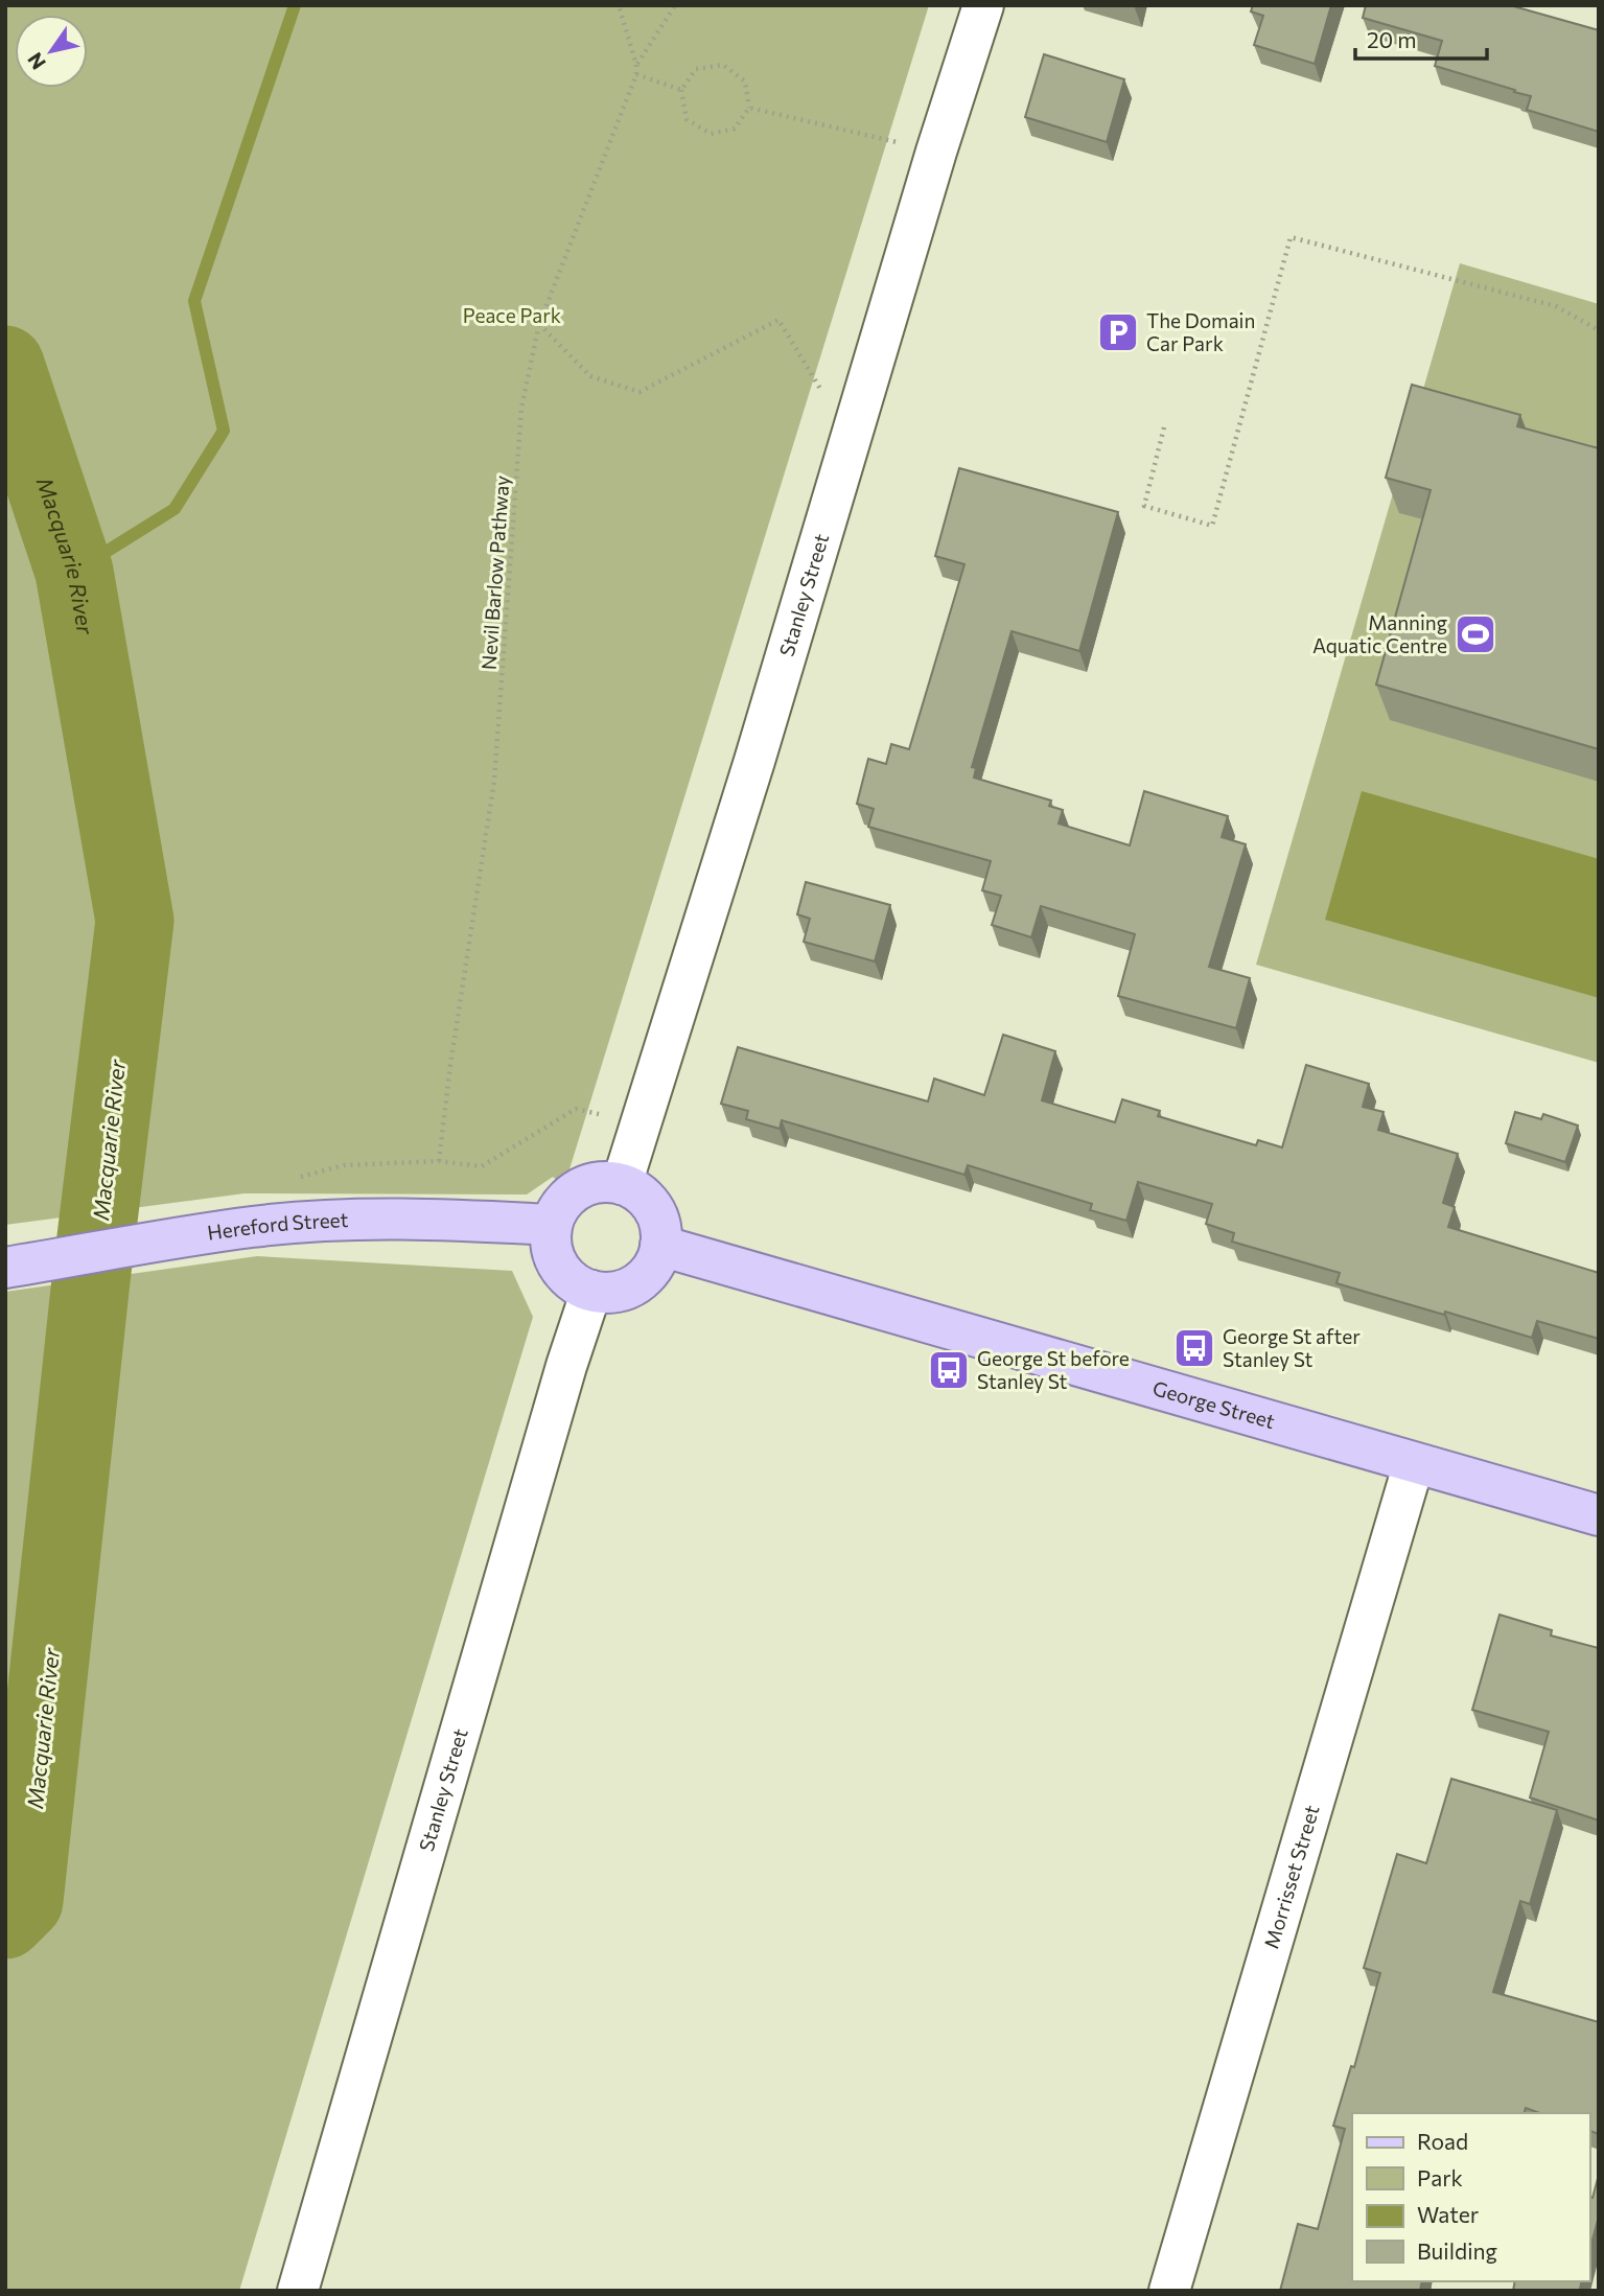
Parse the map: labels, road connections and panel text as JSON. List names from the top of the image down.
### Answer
{
  "streets": {
    "main road": ["Hereford Street", "George Street"],
    "street": ["Stanley Street", "Morrisset Street"],
    "path": ["Nevil Barlow Pathway"]
  },
  "crossings": [
    ["Nevil Barlow Pathway", "Stanley Street"],
    ["Stanley Street", "Hereford Street"],
    ["Stanley Street", "George Street"],
    ["Hereford Street", "George Street"],
    ["George Street", "Morrisset Street"]
  ],
  "water": ["Macquarie River"],
  "parks": ["Peace Park"],
  "places": {
    "parking": ["The Domain Car Park"],
    "sports": ["Manning Aquatic Centre"],
    "bus stop": ["George St after Stanley St", "George St before Stanley St"]
  },
  "legend": [
    "Road",
    "Park",
    "Water",
    "Building"
  ],
  "scale_bar": "20 m",
  "north": "bottom left"
}
